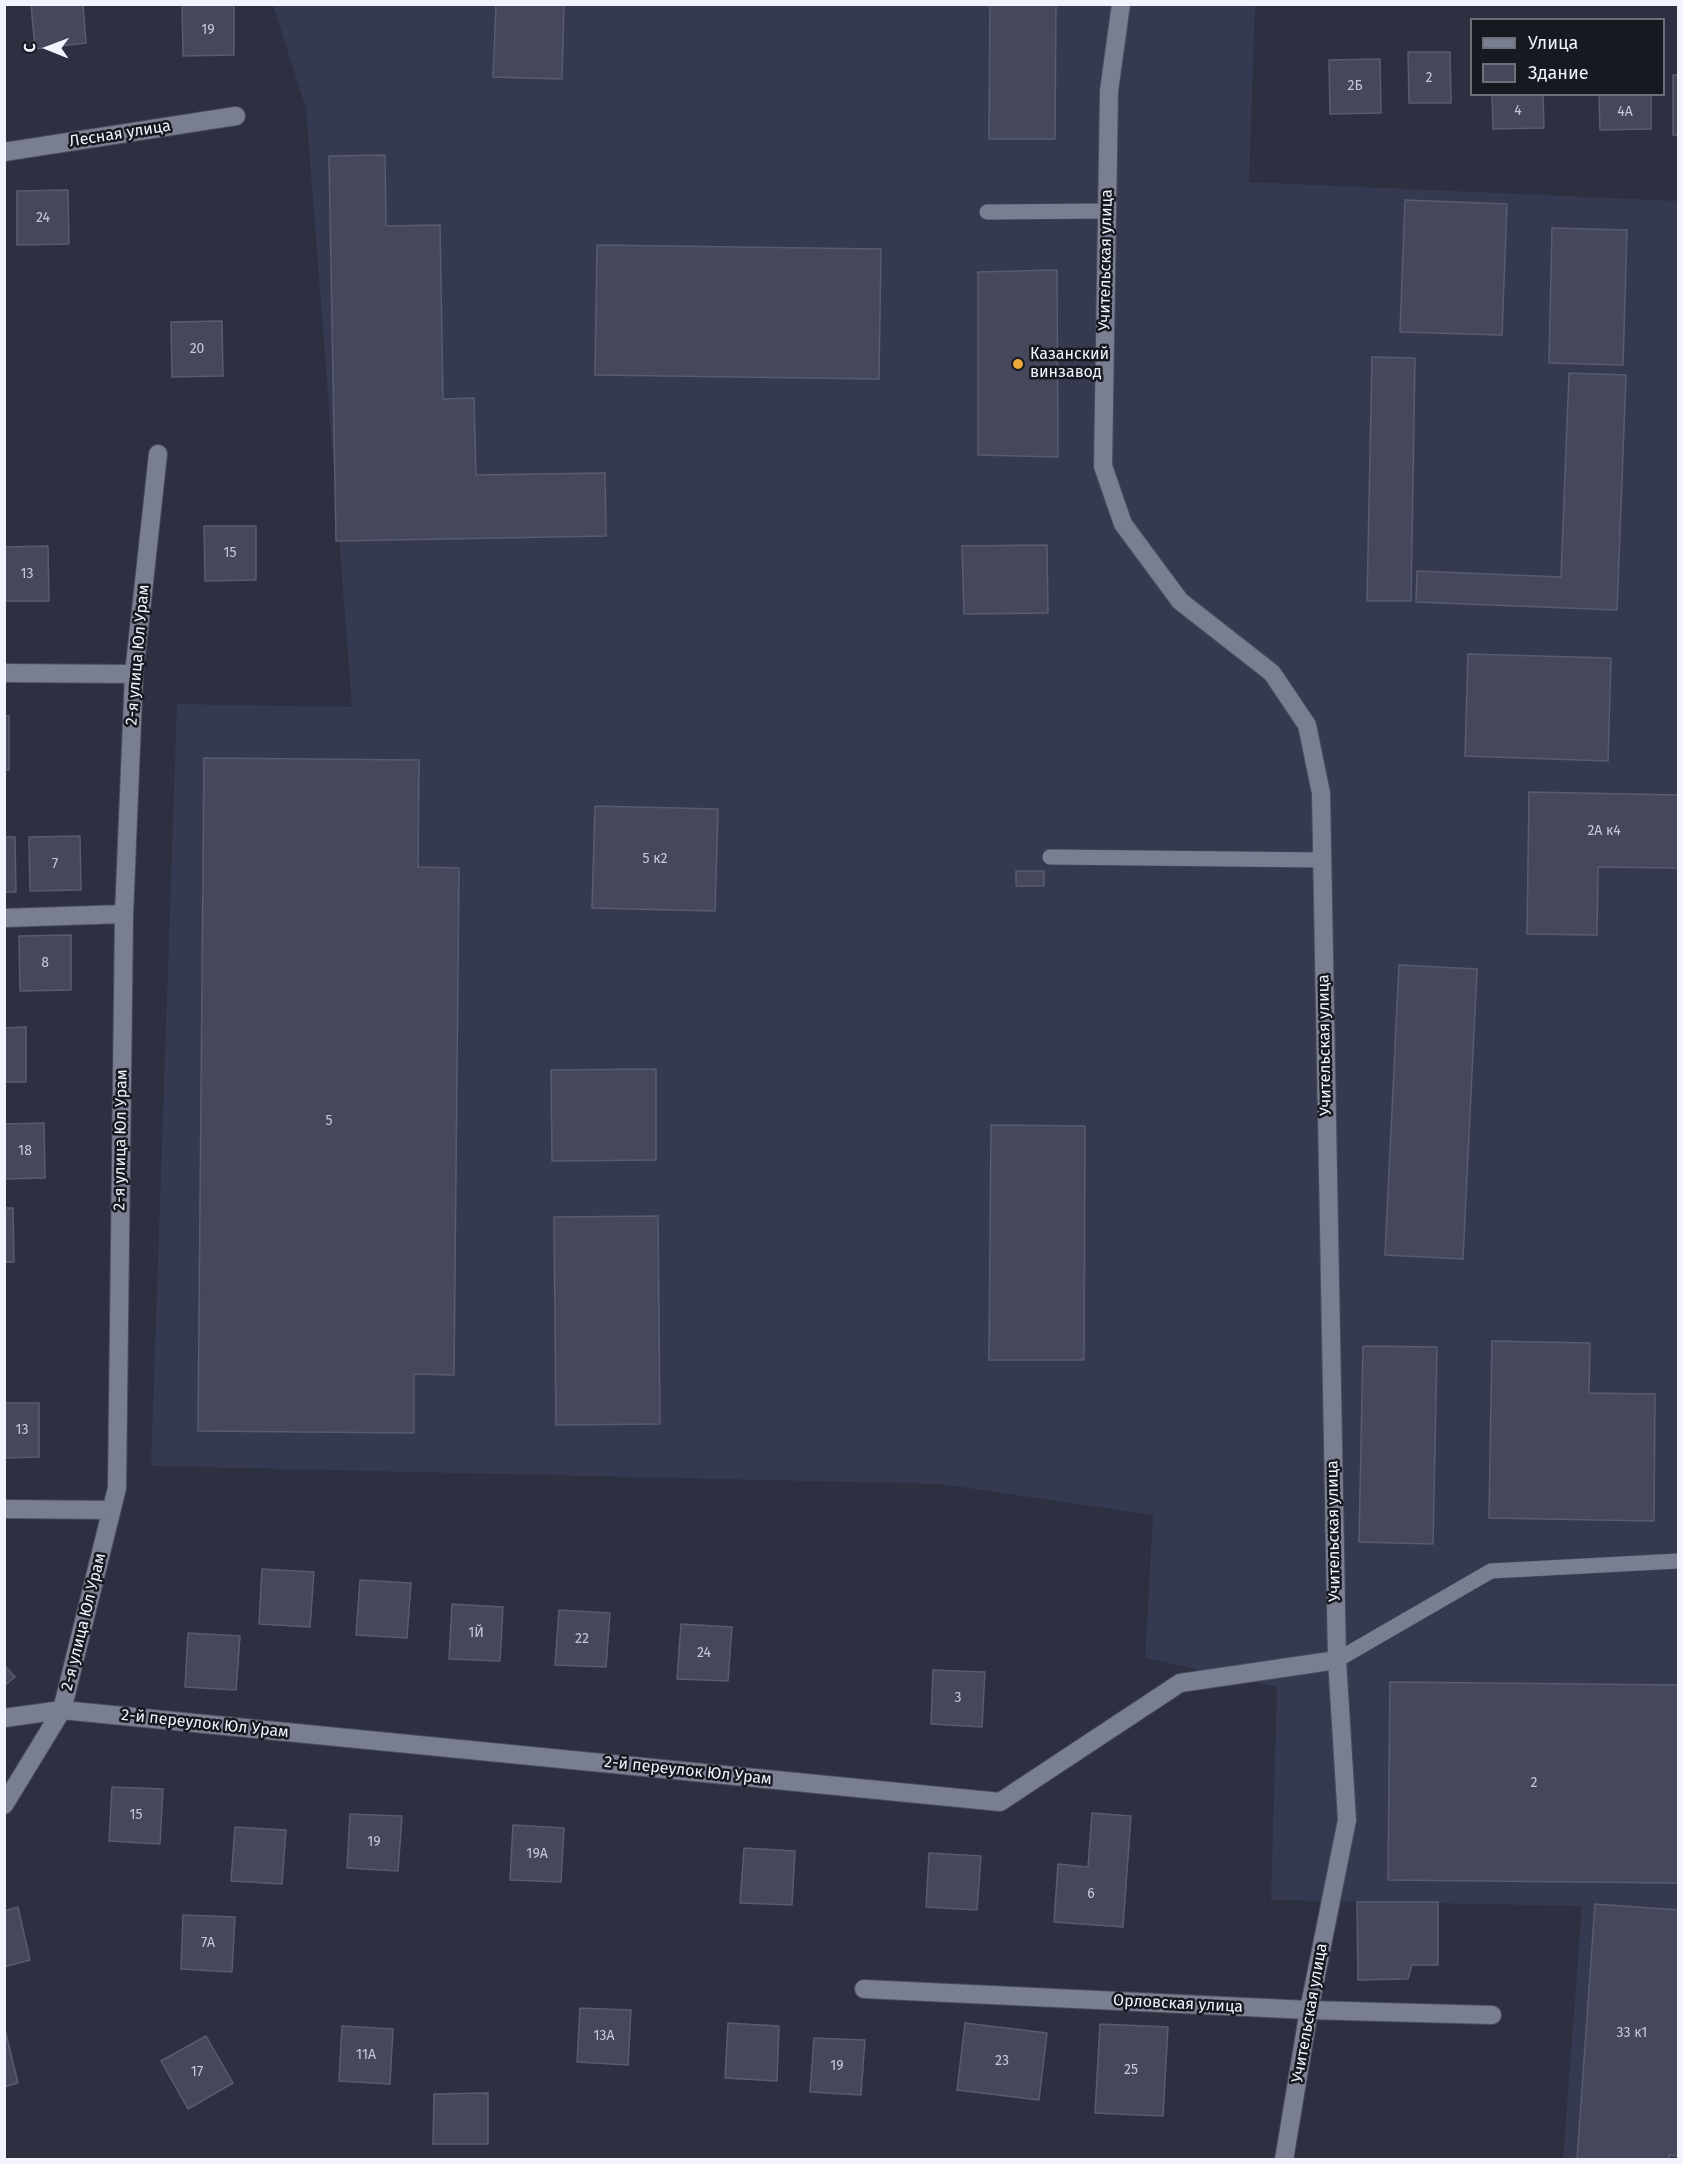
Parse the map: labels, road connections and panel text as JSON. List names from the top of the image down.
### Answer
{
  "streets": {
    "street": [
      "Лесная улица",
      "Учительская улица",
      "2-я улица Юл Урам",
      "2-й переулок Юл Урам",
      "Орловская улица"
    ]
  },
  "crossings": [
    ["Учительская улица", "2-й переулок Юл Урам"],
    ["Учительская улица", "Орловская улица"],
    ["2-я улица Юл Урам", "2-й переулок Юл Урам"]
  ],
  "places": ["Казанский винзавод"],
  "house_numbers": [
    "19",
    "2",
    "2Б",
    "4",
    "4А",
    "24",
    "20",
    "15",
    "13",
    "2А к4",
    "5 к2",
    "7",
    "8",
    "5",
    "18",
    "13",
    "1Й",
    "22",
    "24",
    "3",
    "2",
    "15",
    "19",
    "19А",
    "6",
    "7А",
    "33 к1",
    "13А",
    "11А",
    "23",
    "19",
    "25",
    "17"
  ],
  "legend": ["Улица", "Здание"],
  "north": "left"
}
